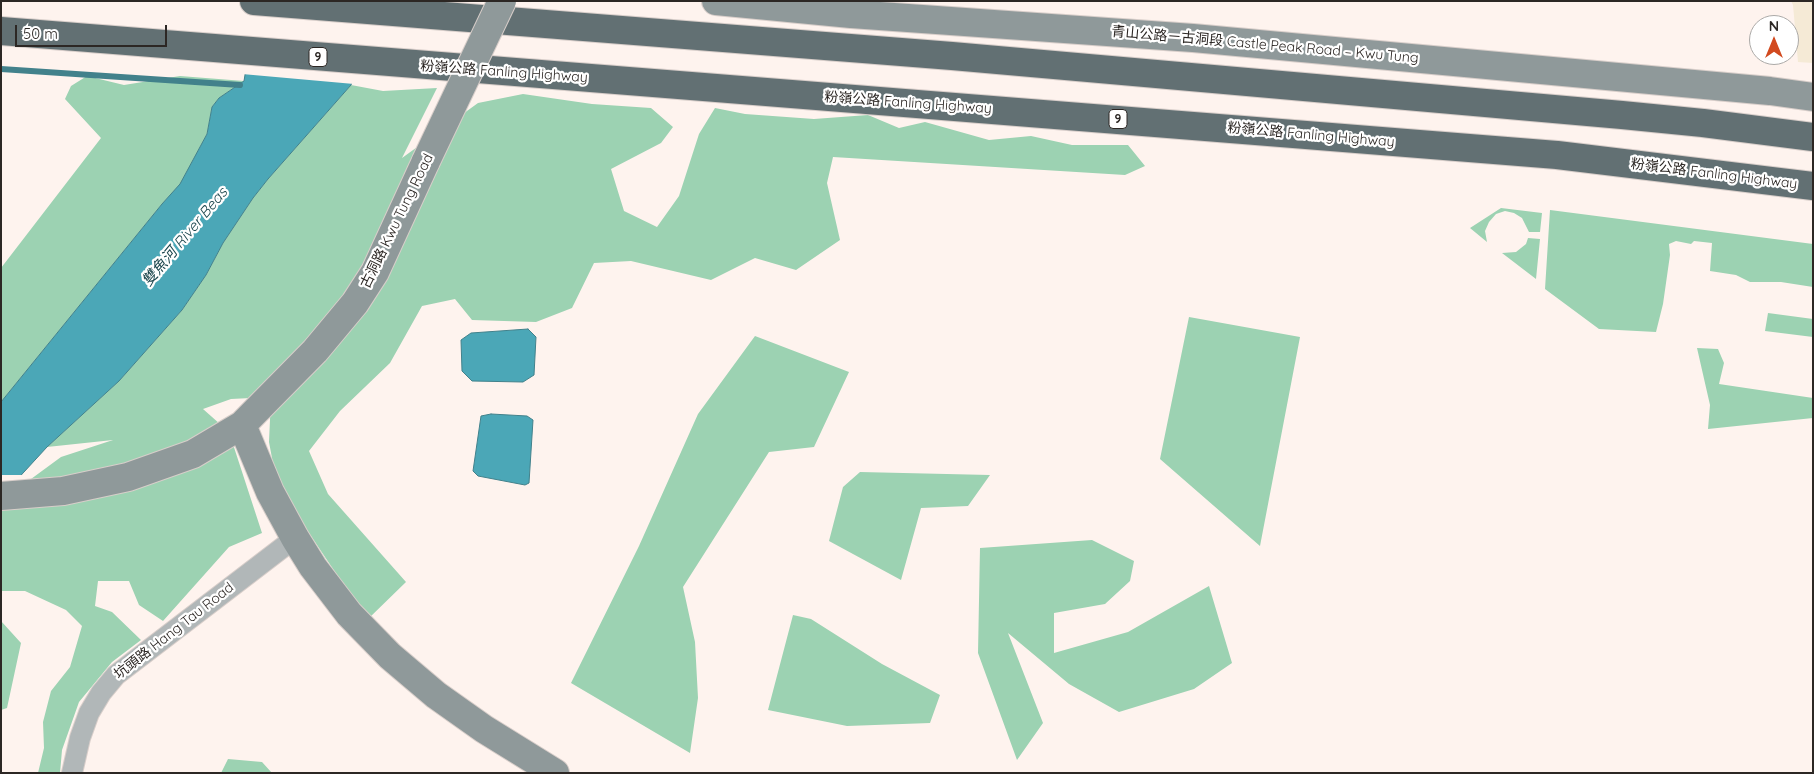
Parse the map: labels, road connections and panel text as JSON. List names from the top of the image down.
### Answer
{
  "streets": {
    "highway": ["9", "粉嶺公路 Fanling Highway"],
    "street": ["青山公路－古洞段 Castle Peak Road – Kwu Tung", "古洞路 Kwu Tung Road", "坑頭路 Hang Tau Road"]
  },
  "water": ["雙魚河 River Beas"],
  "scale_bar": "50 m",
  "north": "top"
}
